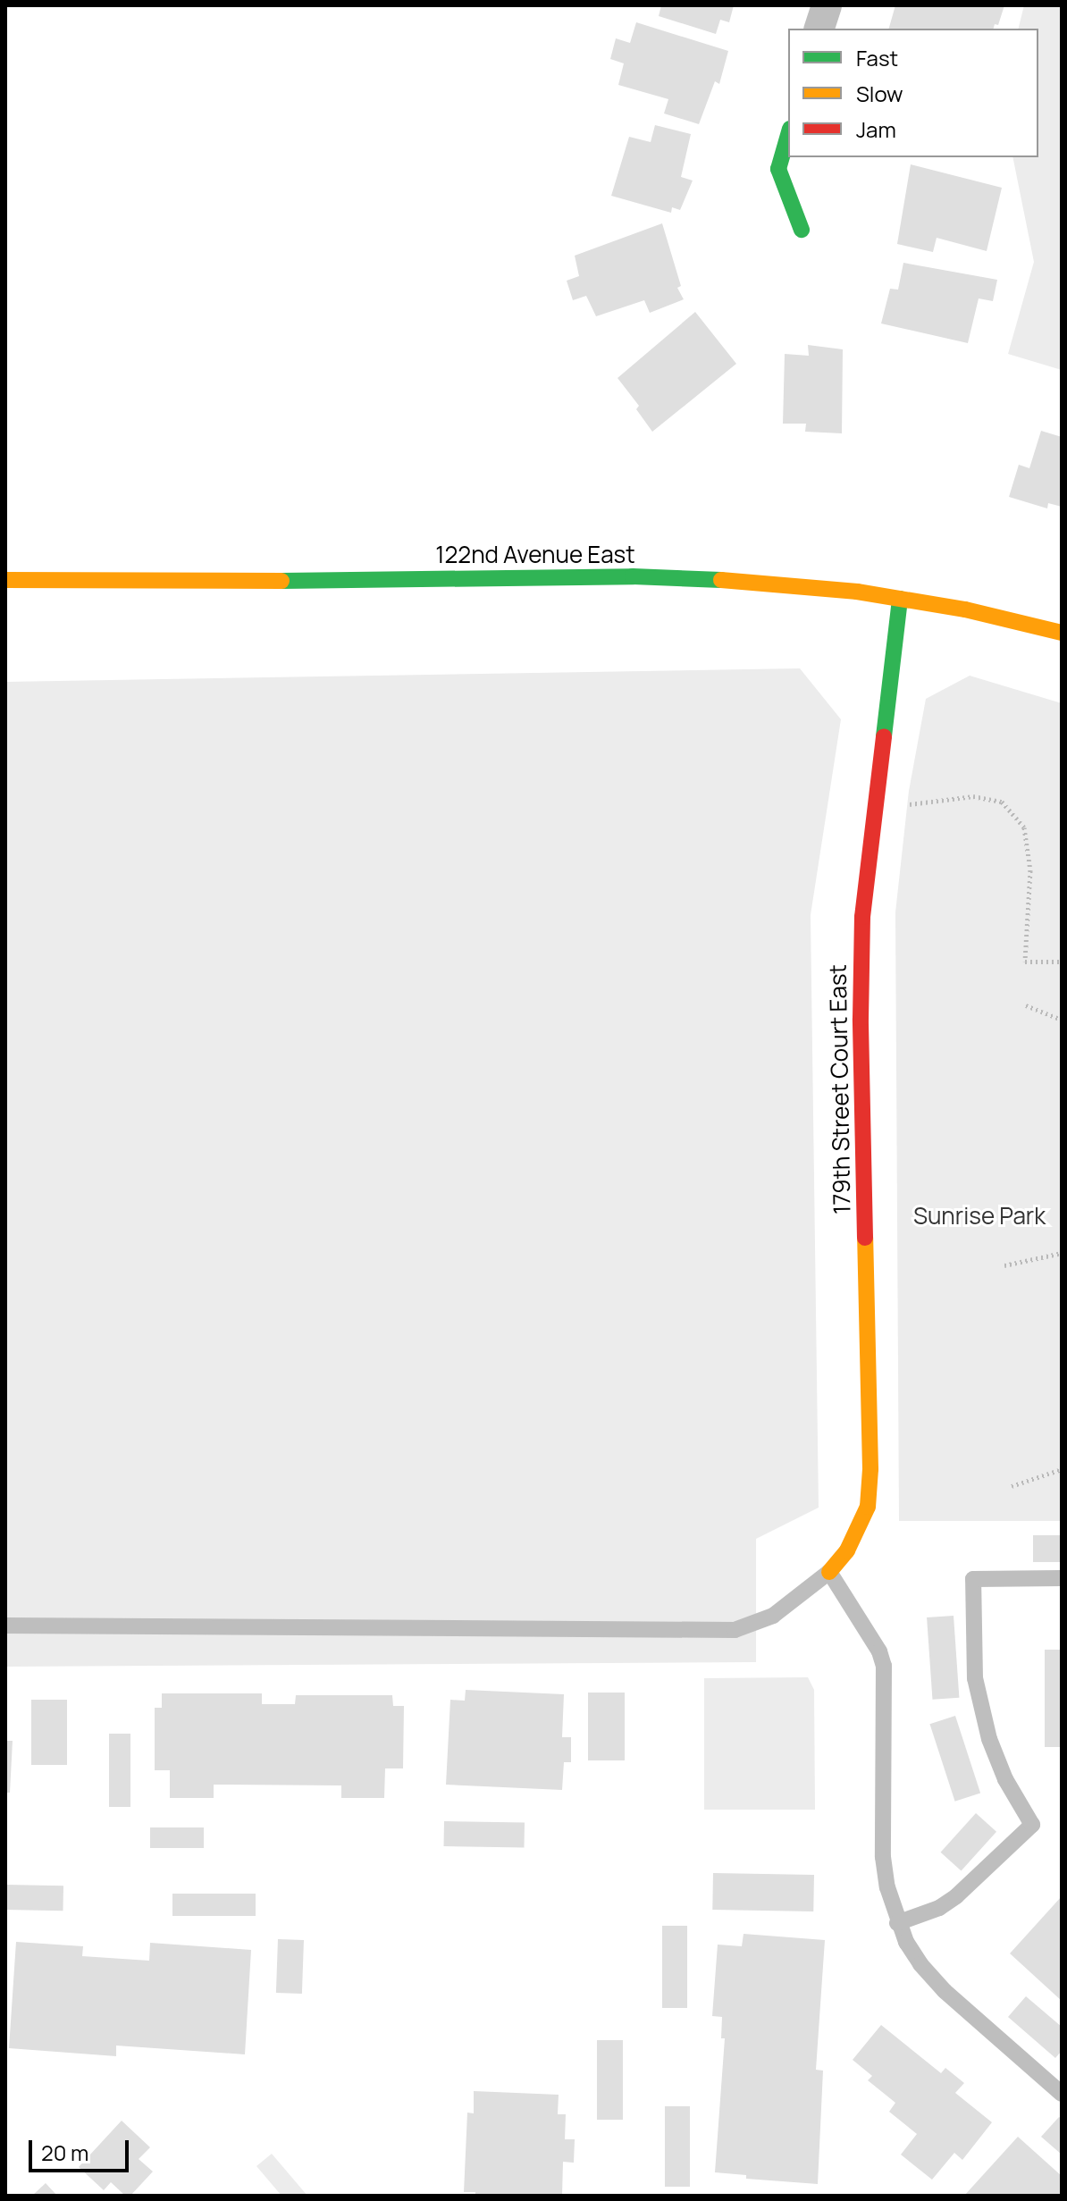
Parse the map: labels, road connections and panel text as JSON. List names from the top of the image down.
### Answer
{
  "streets": {
    "street": ["122nd Avenue East", "179th Street Court East"]
  },
  "crossings": [
    ["122nd Avenue East", "179th Street Court East"]
  ],
  "parks": ["Sunrise Park"],
  "legend": ["Fast", "Slow", "Jam"],
  "scale_bar": "20 m"
}
